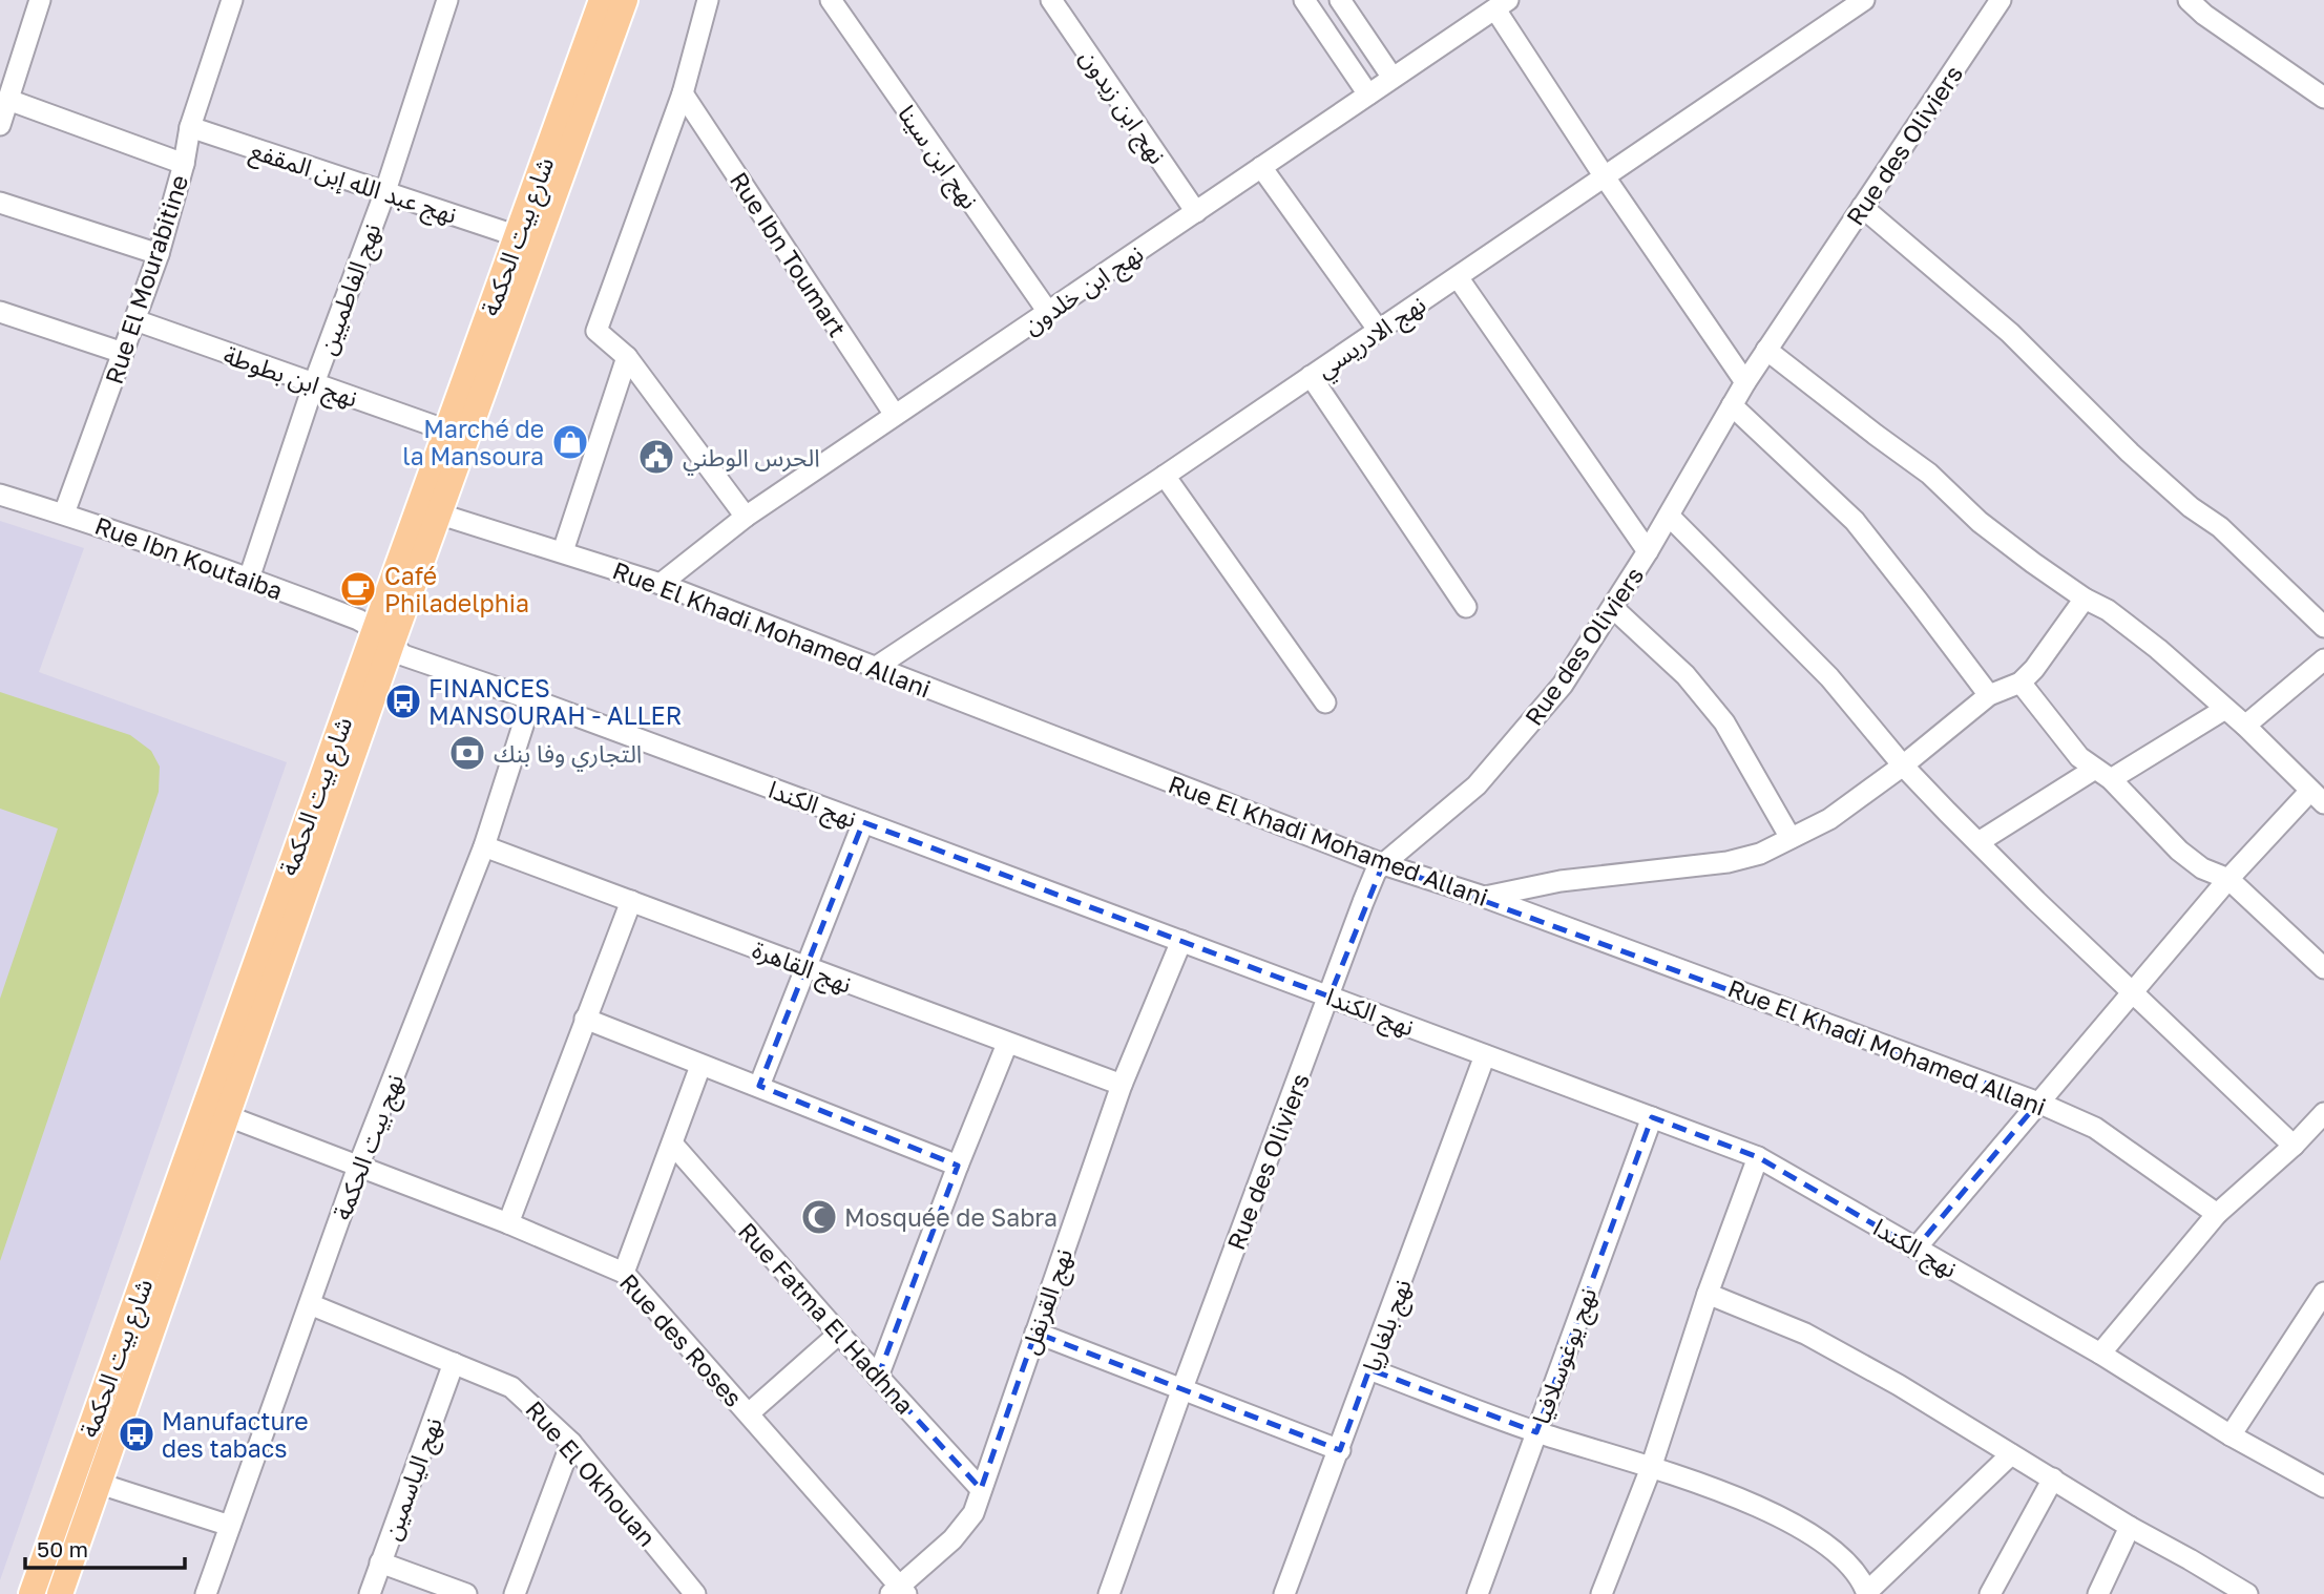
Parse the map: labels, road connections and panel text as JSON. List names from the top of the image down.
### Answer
{
  "streets": {
    "main road": ["شارع بيت الحكمة"],
    "street": [
      "نهج ابن زيدون",
      "Rue des Oliviers",
      "نهج ابن سينا",
      "نهج عبد الله إبن المقفع",
      "Rue Ibn Toumart",
      "Rue El Mourabitine",
      "نهج الفاطميين",
      "نهج ابن خلدون",
      "نهج الادريسي",
      "نهج ابن بطوطة",
      "Rue Ibn Koutaiba",
      "Rue El Khadi Mohamed Allani",
      "نهج الكندا",
      "نهج القاهرة",
      "نهج بيت الحكمة",
      "نهج القرنفل",
      "Rue Fatma El Hadhna",
      "نهج بلغاريا",
      "Rue des Roses",
      "نهج يوغوسلافيا",
      "Rue El Okhouan",
      "نهج الياسمين"
    ]
  },
  "crossings": [
    ["نهج ابن زيدون", "نهج ابن خلدون"],
    ["Rue des Oliviers", "Rue El Khadi Mohamed Allani"],
    ["Rue des Oliviers", "نهج الكندا"],
    ["نهج ابن سينا", "نهج ابن خلدون"],
    ["نهج عبد الله إبن المقفع", "شارع بيت الحكمة"],
    ["نهج عبد الله إبن المقفع", "Rue El Mourabitine"],
    ["نهج عبد الله إبن المقفع", "نهج الفاطميين"],
    ["شارع بيت الحكمة", "نهج ابن بطوطة"],
    ["شارع بيت الحكمة", "Rue Ibn Koutaiba"],
    ["شارع بيت الحكمة", "Rue El Khadi Mohamed Allani"],
    ["شارع بيت الحكمة", "نهج الكندا"],
    ["شارع بيت الحكمة", "Rue des Roses"],
    ["Rue Ibn Toumart", "نهج ابن خلدون"],
    ["Rue El Mourabitine", "نهج ابن بطوطة"],
    ["Rue El Mourabitine", "Rue Ibn Koutaiba"],
    ["نهج الفاطميين", "نهج ابن بطوطة"],
    ["نهج الفاطميين", "Rue Ibn Koutaiba"],
    ["نهج ابن خلدون", "Rue El Khadi Mohamed Allani"],
    ["نهج الادريسي", "Rue El Khadi Mohamed Allani"],
    ["Rue Ibn Koutaiba", "نهج الكندا"],
    ["نهج الكندا", "نهج بيت الحكمة"],
    ["نهج الكندا", "نهج القرنفل"],
    ["نهج الكندا", "نهج بلغاريا"],
    ["نهج الكندا", "نهج يوغوسلافيا"],
    ["نهج القاهرة", "نهج بيت الحكمة"],
    ["نهج القاهرة", "نهج القرنفل"],
    ["نهج بيت الحكمة", "Rue des Roses"],
    ["نهج بيت الحكمة", "Rue El Okhouan"],
    ["نهج القرنفل", "Rue Fatma El Hadhna"],
    ["نهج القرنفل", "Rue des Roses"],
    ["Rue El Okhouan", "نهج الياسمين"]
  ],
  "places": {
    "shop": ["Marché de la Mansoura"],
    "public building": ["الحرس الوطني"],
    "cafe": ["Café Philadelphia"],
    "bus stop": ["FINANCES MANSOURAH - ALLER", "Manufacture des tabacs"],
    "bank": ["التجاري وفا بنك"],
    "mosque": ["Mosquée de Sabra"]
  },
  "scale_bar": "50 m"
}
